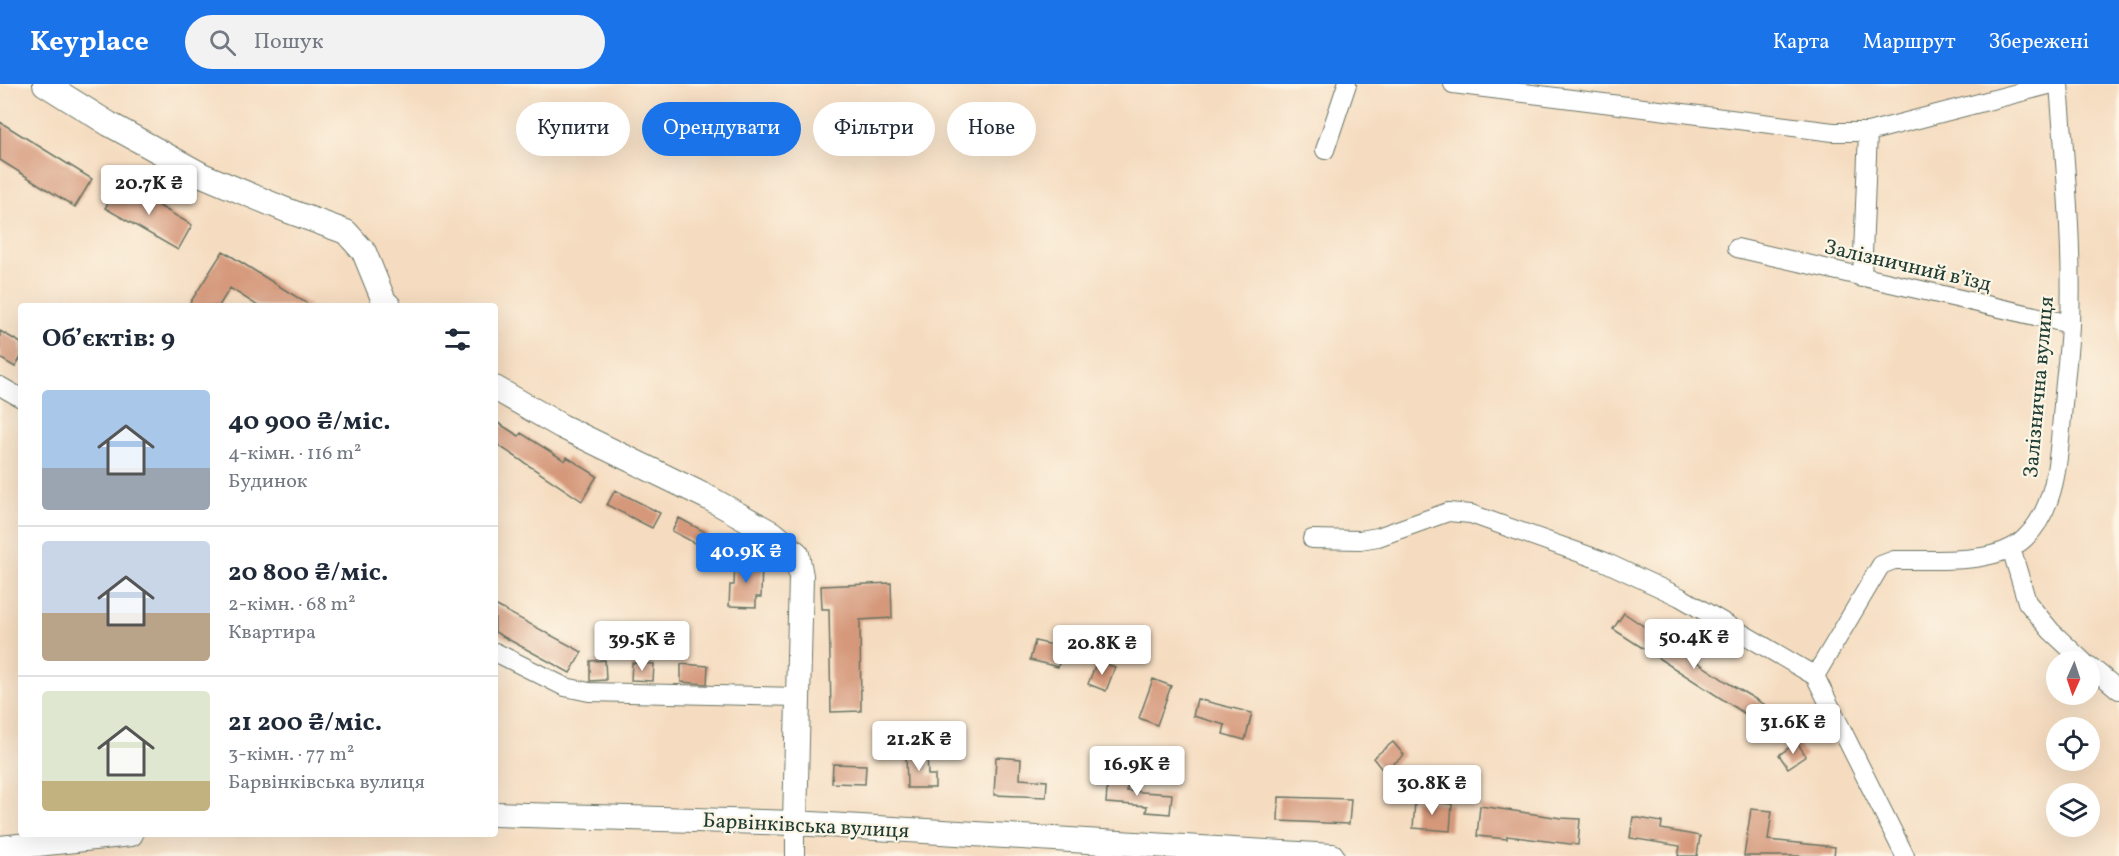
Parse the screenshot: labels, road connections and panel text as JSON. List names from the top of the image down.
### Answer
{
  "streets": {
    "street": ["Залізничний в’їзд", "Залізнична вулиця", "Барвінківська вулиця"]
  },
  "crossings": [
    ["Залізничний в’їзд", "Залізнична вулиця"]
  ],
  "north": "bottom",
  "page": {
    "header": "Keyplace",
    "search": "Пошук",
    "nav": ["Карта", "Маршрут", "Збережені"],
    "chip": [
      "Купити",
      "Орендувати",
      "Фільтри",
      "Нове"
    ],
    "price": [
      "20.7K ₴",
      "40.9K ₴",
      "50.4K ₴",
      "39.5K ₴",
      "20.8K ₴",
      "31.6K ₴",
      "21.2K ₴",
      "16.9K ₴",
      "30.8K ₴"
    ],
    "heading": "Об’єктів: 9",
    "list": [
      {
        "name": "40 900 ₴/міс.",
        "note": "4-кімн. · 116 m² · Будинок"
      },
      {
        "name": "20 800 ₴/міс.",
        "note": "2-кімн. · 68 m² · Квартира"
      },
      {
        "name": "21 200 ₴/міс.",
        "note": "3-кімн. · 77 m² · Барвінківська вулиця"
      }
    ]
  }
}
